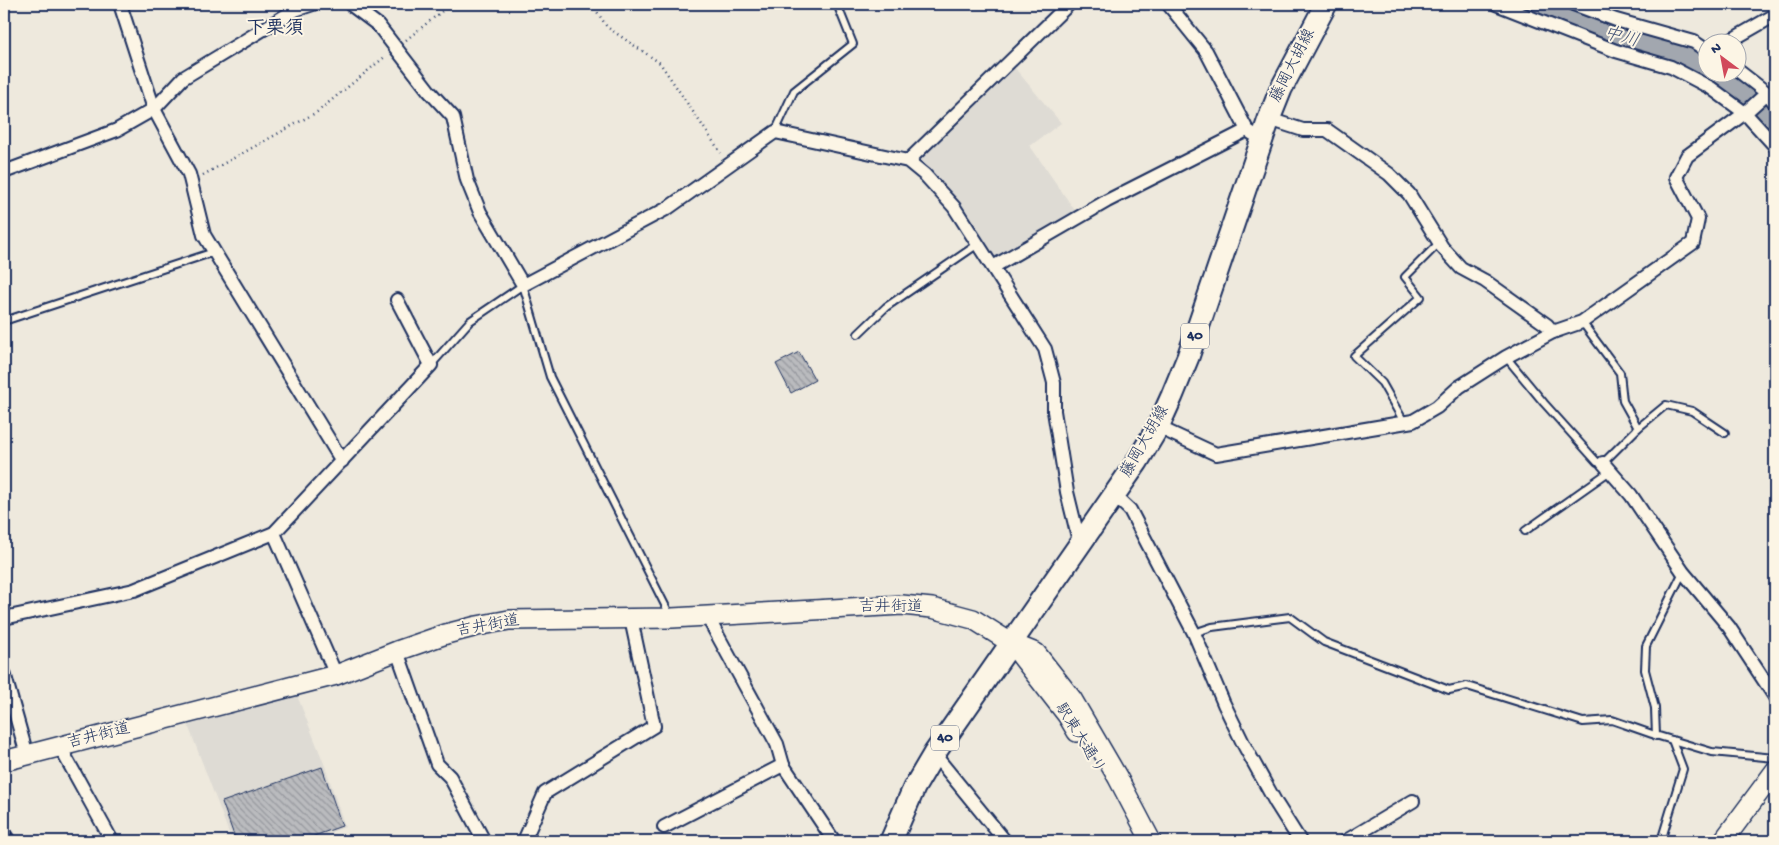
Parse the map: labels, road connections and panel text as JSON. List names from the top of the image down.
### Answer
{
  "streets": {
    "main road": [
      "藤岡大胡線",
      "40",
      "吉井街道",
      "駅東大通り"
    ]
  },
  "crossings": [
    ["藤岡大胡線", "吉井街道"],
    ["藤岡大胡線", "駅東大通り"],
    ["吉井街道", "駅東大通り"]
  ],
  "districts": ["下栗須"],
  "water": ["中川"],
  "north": "top left"
}
